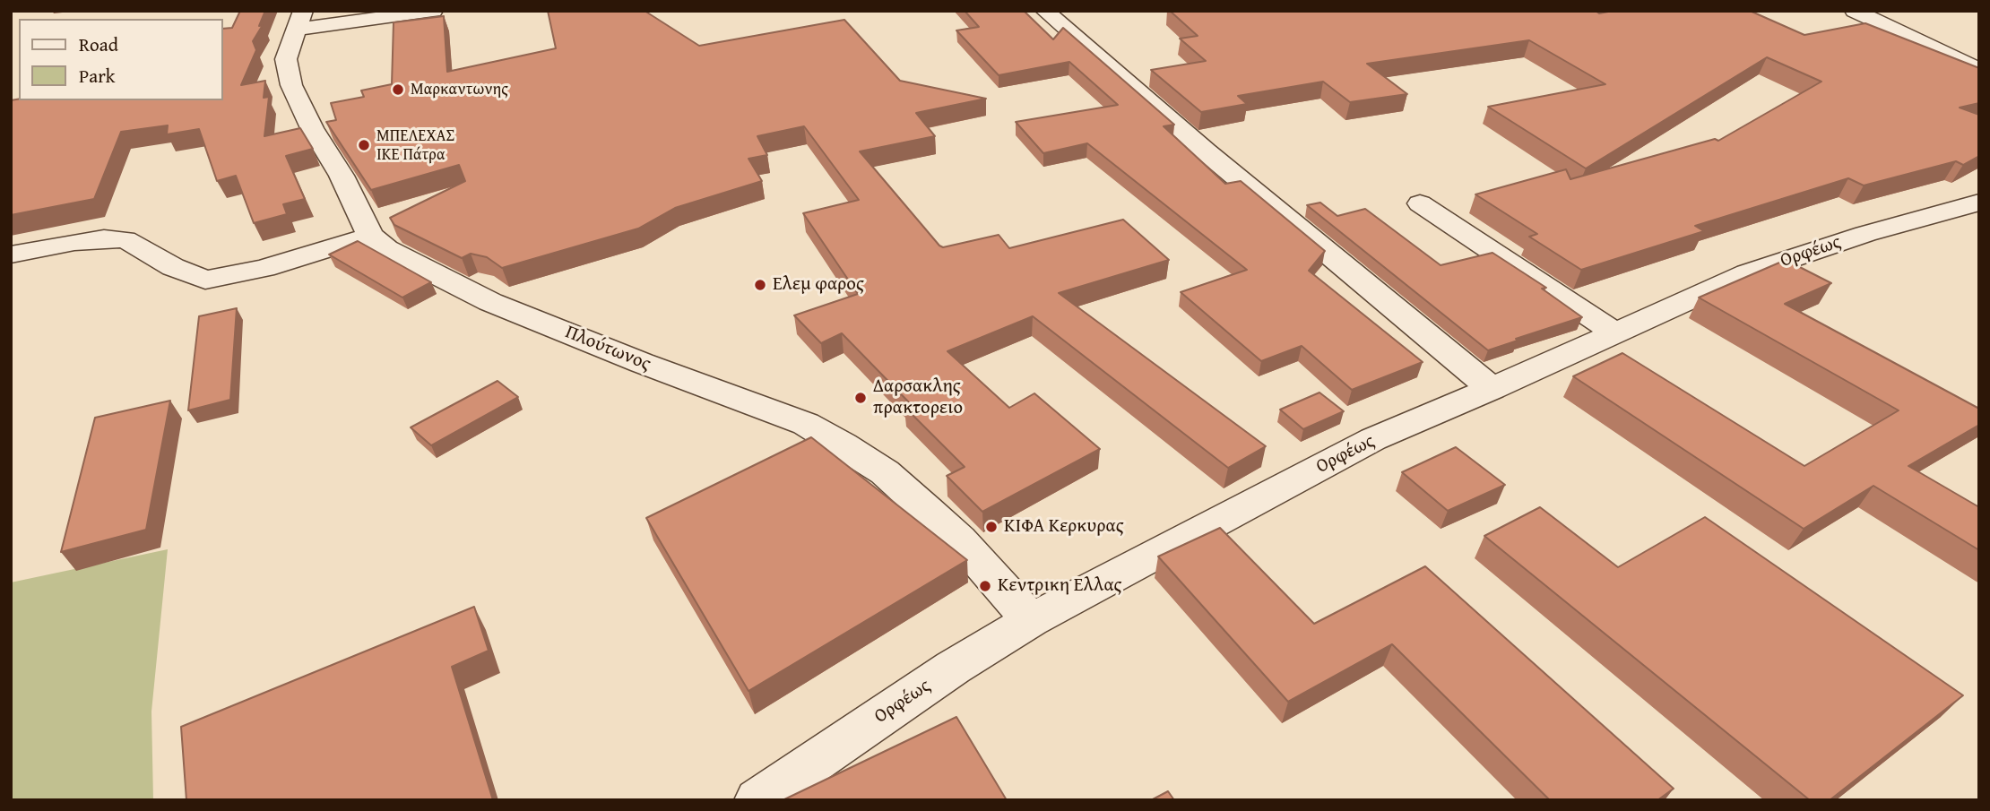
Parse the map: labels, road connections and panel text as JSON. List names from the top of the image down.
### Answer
{
  "streets": {
    "street": ["Ορφέως", "Πλούτωνος"]
  },
  "crossings": [
    ["Ορφέως", "Πλούτωνος"]
  ],
  "places": [
    "Μαρκαντωνης",
    "ΜΠΕΛΕΧΑΣ ΙΚΕ Πάτρα",
    "Ελεμ φαρος",
    "Δαρσακλης πρακτορειο",
    "ΚΙΦΑ Κερκυρας",
    "Κεντρικη Ελλας"
  ],
  "legend": ["Road", "Park"]
}
